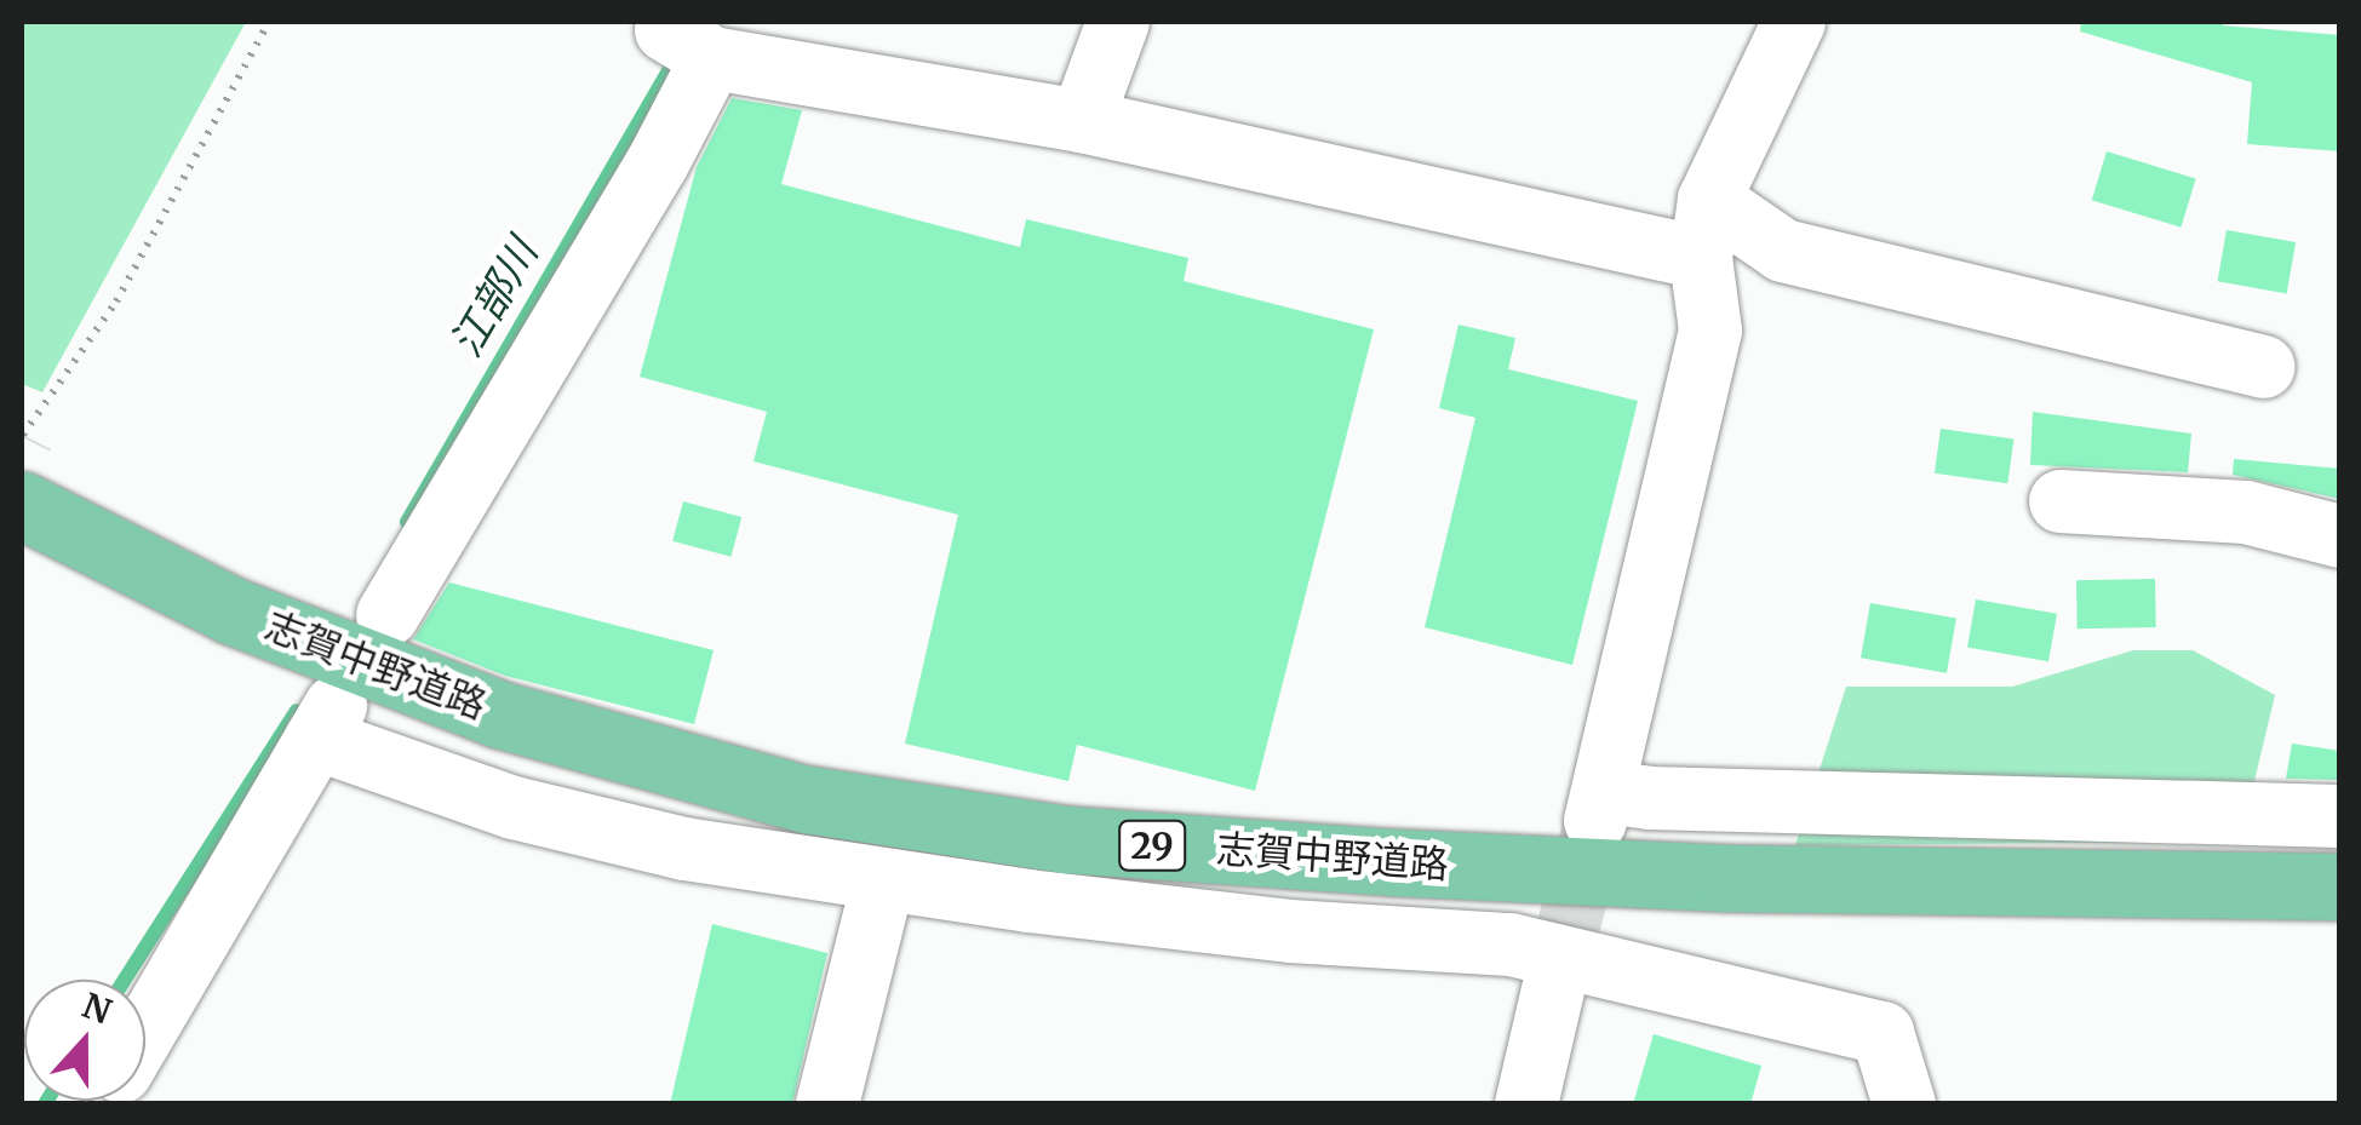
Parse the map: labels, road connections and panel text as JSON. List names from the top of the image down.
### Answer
{
  "streets": {
    "main road": ["志賀中野道路", "29"]
  },
  "water": ["江部川"],
  "north": "top"
}
